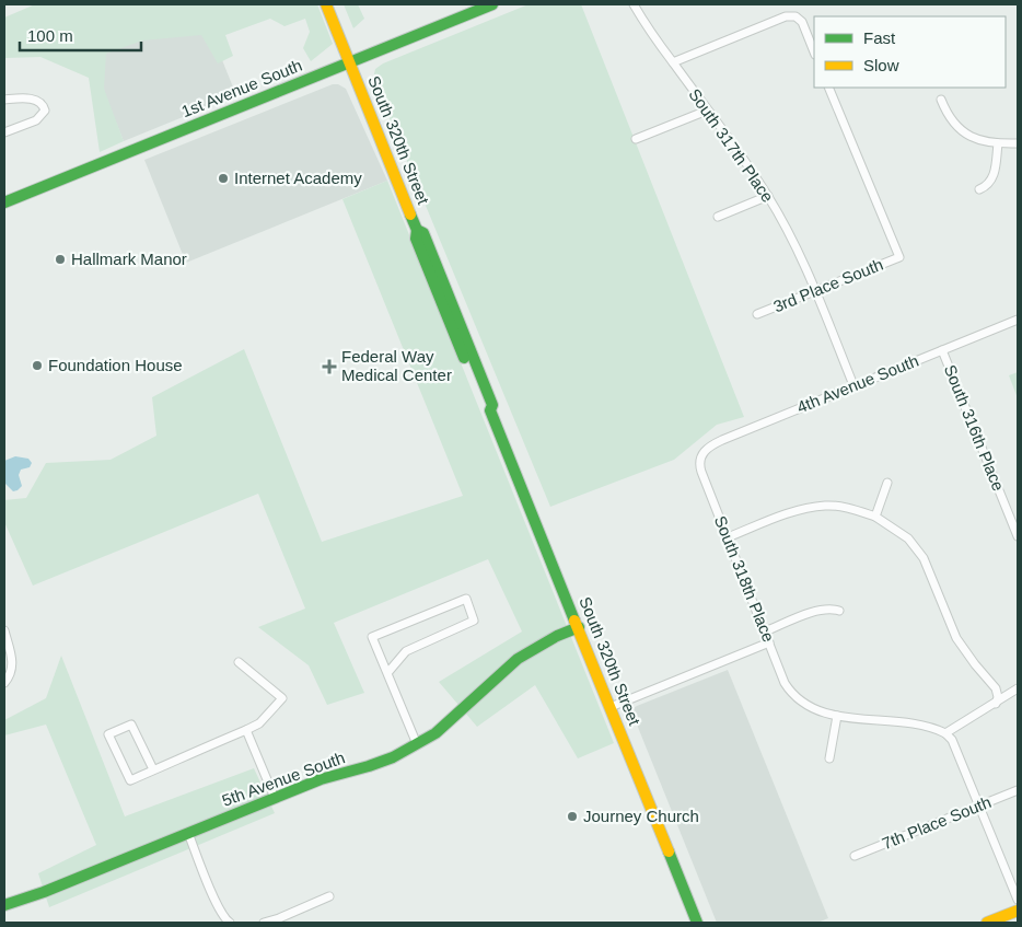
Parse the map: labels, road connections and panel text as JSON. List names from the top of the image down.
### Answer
{
  "streets": {
    "main road": ["1st Avenue South", "South 320th Street", "5th Avenue South"],
    "street": [
      "South 317th Place",
      "3rd Place South",
      "4th Avenue South",
      "South 316th Place",
      "South 318th Place",
      "7th Place South"
    ]
  },
  "crossings": [
    ["1st Avenue South", "South 320th Street"],
    ["South 320th Street", "5th Avenue South"],
    ["South 317th Place", "3rd Place South"],
    ["South 317th Place", "4th Avenue South"],
    ["4th Avenue South", "South 316th Place"],
    ["4th Avenue South", "South 318th Place"]
  ],
  "places": {
    "other": [
      "Internet Academy",
      "Hallmark Manor",
      "Foundation House",
      "Journey Church"
    ],
    "health": ["Federal Way Medical Center"]
  },
  "legend": ["Fast", "Slow"],
  "scale_bar": "100 m"
}
